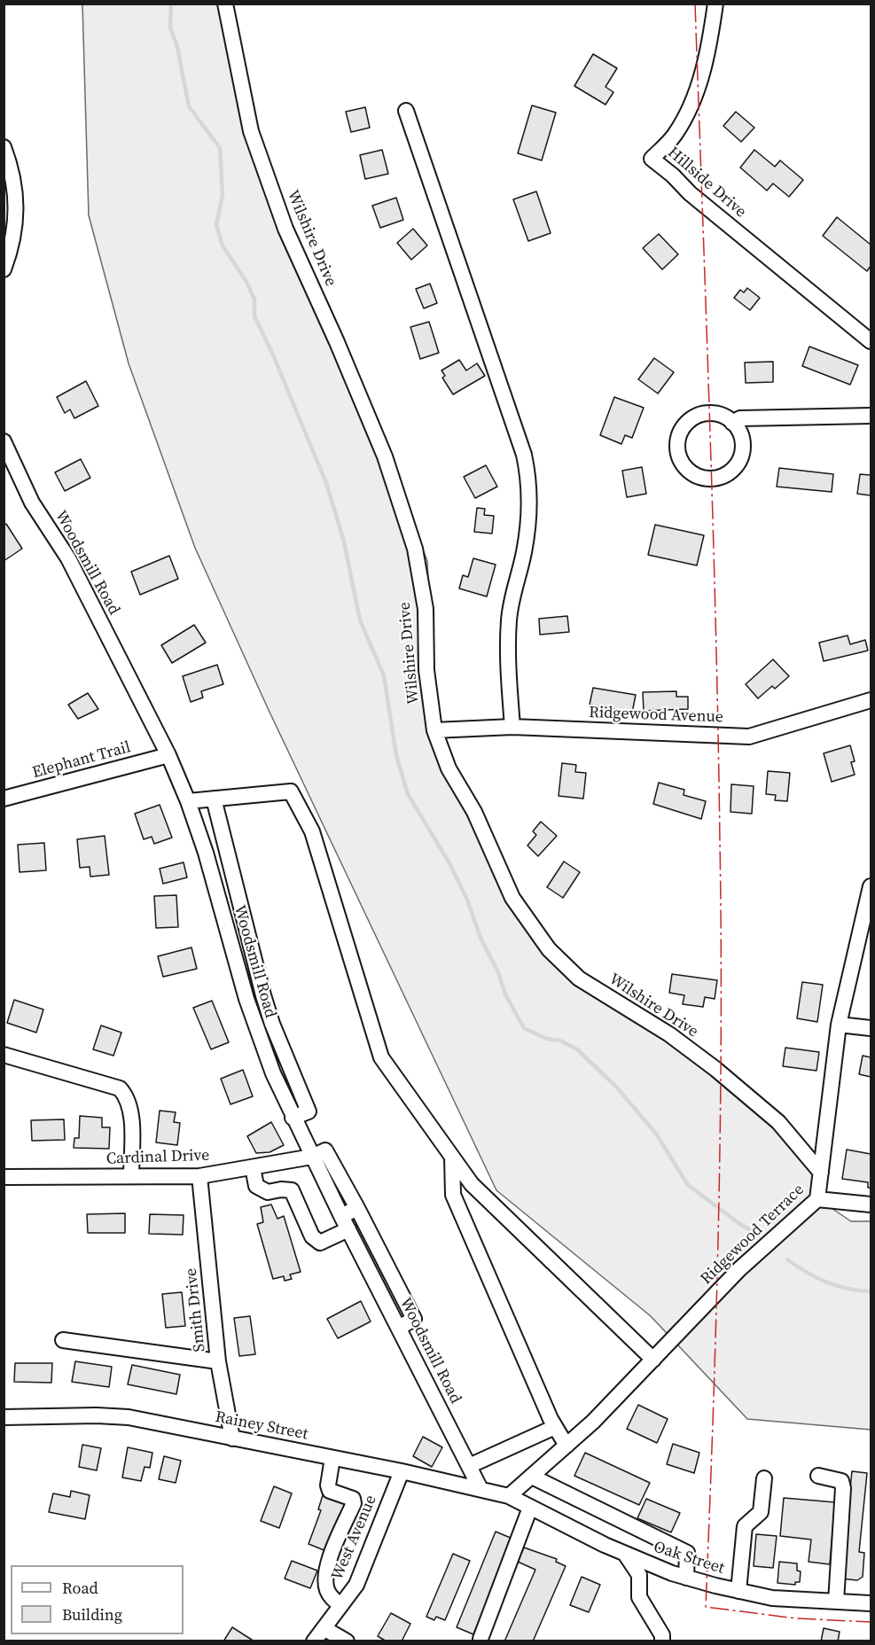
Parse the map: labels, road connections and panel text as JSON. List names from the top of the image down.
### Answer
{
  "streets": {
    "street": [
      "Hillside Drive",
      "Wilshire Drive",
      "Woodsmill Road",
      "Ridgewood Avenue",
      "Elephant Trail",
      "Cardinal Drive",
      "Ridgewood Terrace",
      "Smith Drive",
      "Rainey Street",
      "West Avenue",
      "Oak Street"
    ]
  },
  "crossings": [
    ["Wilshire Drive", "Ridgewood Avenue"],
    ["Wilshire Drive", "Ridgewood Terrace"],
    ["Woodsmill Road", "Elephant Trail"],
    ["Woodsmill Road", "Cardinal Drive"],
    ["Woodsmill Road", "Rainey Street"],
    ["Cardinal Drive", "Smith Drive"],
    ["Ridgewood Terrace", "Rainey Street"],
    ["Ridgewood Terrace", "Oak Street"],
    ["Smith Drive", "Rainey Street"],
    ["Rainey Street", "West Avenue"],
    ["Rainey Street", "Oak Street"]
  ],
  "legend": ["Road", "Building"]
}
